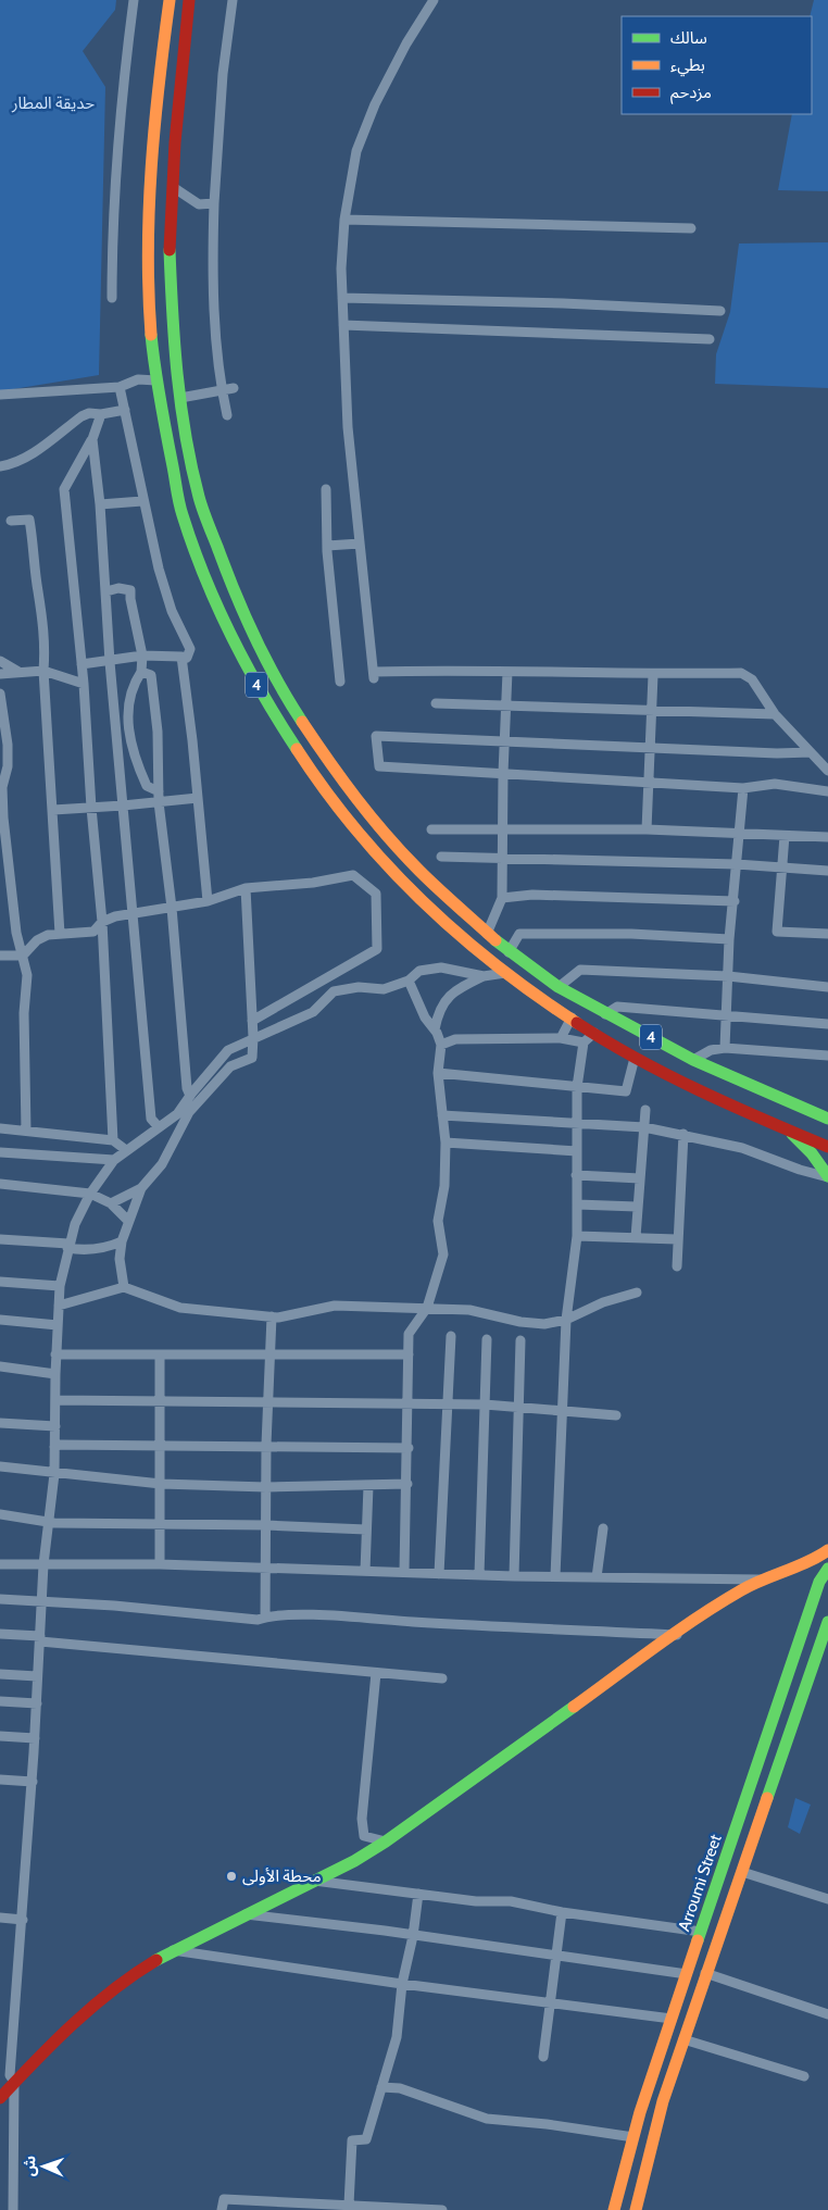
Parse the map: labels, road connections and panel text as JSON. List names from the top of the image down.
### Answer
{
  "streets": {
    "main road": ["4", "Arroumi Street"]
  },
  "parks": ["حديقة المطار"],
  "places": ["محطة الأولى"],
  "legend": ["سالك", "بطيء", "مزدحم"],
  "north": "left"
}
